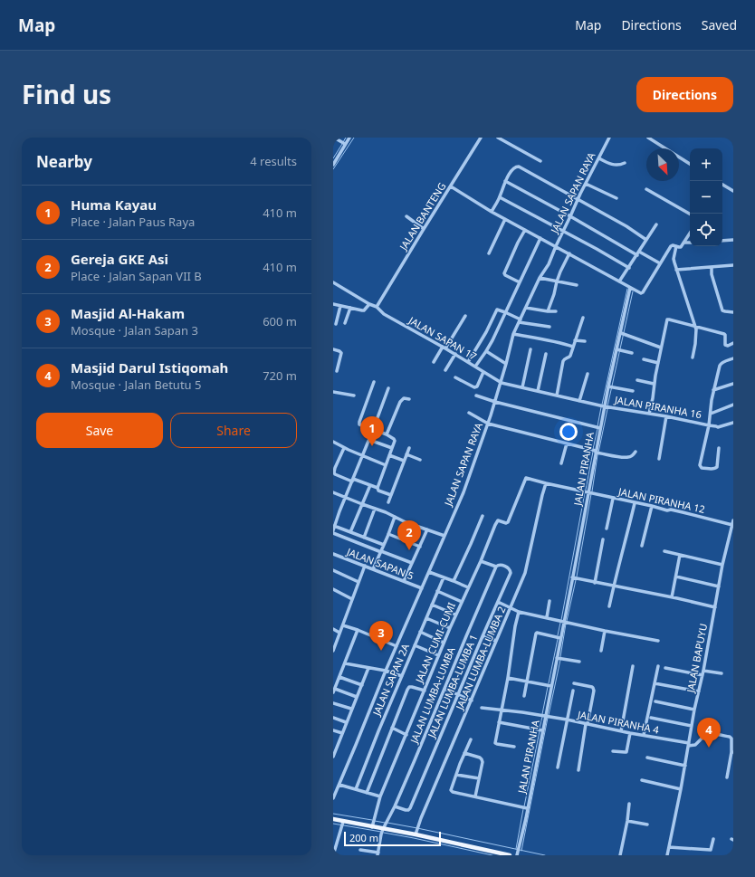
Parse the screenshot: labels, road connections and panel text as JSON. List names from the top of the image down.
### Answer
{
  "streets": {
    "street": [
      "JALAN SAPAN RAYA",
      "JALAN BANTENG",
      "JALAN SAPAN 17",
      "JALAN PIRANHA 16",
      "JALAN PIRANHA",
      "JALAN PIRANHA 12",
      "JALAN SAPAN 5",
      "JALAN CUMI-CUMI",
      "JALAN LUMBA-LUMBA 2",
      "JALAN BAPUYU",
      "JALAN SAPAN 2A",
      "JALAN LUMBA-LUMBA 1",
      "JALAN LUMBA-LUMBA",
      "JALAN PIRANHA 4"
    ]
  },
  "crossings": [
    ["JALAN SAPAN RAYA", "JALAN SAPAN 17"],
    ["JALAN SAPAN RAYA", "JALAN SAPAN 5"],
    ["JALAN BANTENG", "JALAN SAPAN 17"],
    ["JALAN SAPAN 17", "JALAN PIRANHA 16"],
    ["JALAN PIRANHA 16", "JALAN PIRANHA"],
    ["JALAN PIRANHA", "JALAN PIRANHA 12"],
    ["JALAN PIRANHA", "JALAN PIRANHA 4"],
    ["JALAN PIRANHA 12", "JALAN CUMI-CUMI"],
    ["JALAN PIRANHA 12", "JALAN LUMBA-LUMBA 2"],
    ["JALAN PIRANHA 12", "JALAN BAPUYU"],
    ["JALAN BAPUYU", "JALAN PIRANHA 4"],
    ["JALAN LUMBA-LUMBA 1", "JALAN LUMBA-LUMBA"]
  ],
  "scale_bar": "200 m",
  "north": "bottom right",
  "page": {
    "header": "Map",
    "nav": ["Map", "Directions", "Saved"],
    "title": "Find us",
    "buttons": [
      "Directions",
      ["Save", "Share"]
    ],
    "heading": ["Nearby", "4 results"],
    "map_buttons": ["+", "−"],
    "list": [
      {
        "mark": "1",
        "name": "Huma Kayau",
        "note": "Place · Jalan Paus Raya",
        "value": "410 m"
      },
      {
        "mark": "2",
        "name": "Gereja GKE Asi",
        "note": "Place · Jalan Sapan VII B",
        "value": "410 m"
      },
      {
        "mark": "3",
        "name": "Masjid Al-Hakam",
        "note": "Mosque · Jalan Sapan 3",
        "value": "600 m"
      },
      {
        "mark": "4",
        "name": "Masjid Darul Istiqomah",
        "note": "Mosque · Jalan Betutu 5",
        "value": "720 m"
      }
    ],
    "pins": [
      "1",
      "2",
      "3",
      "4"
    ],
    "scale": "200 m"
  }
}
